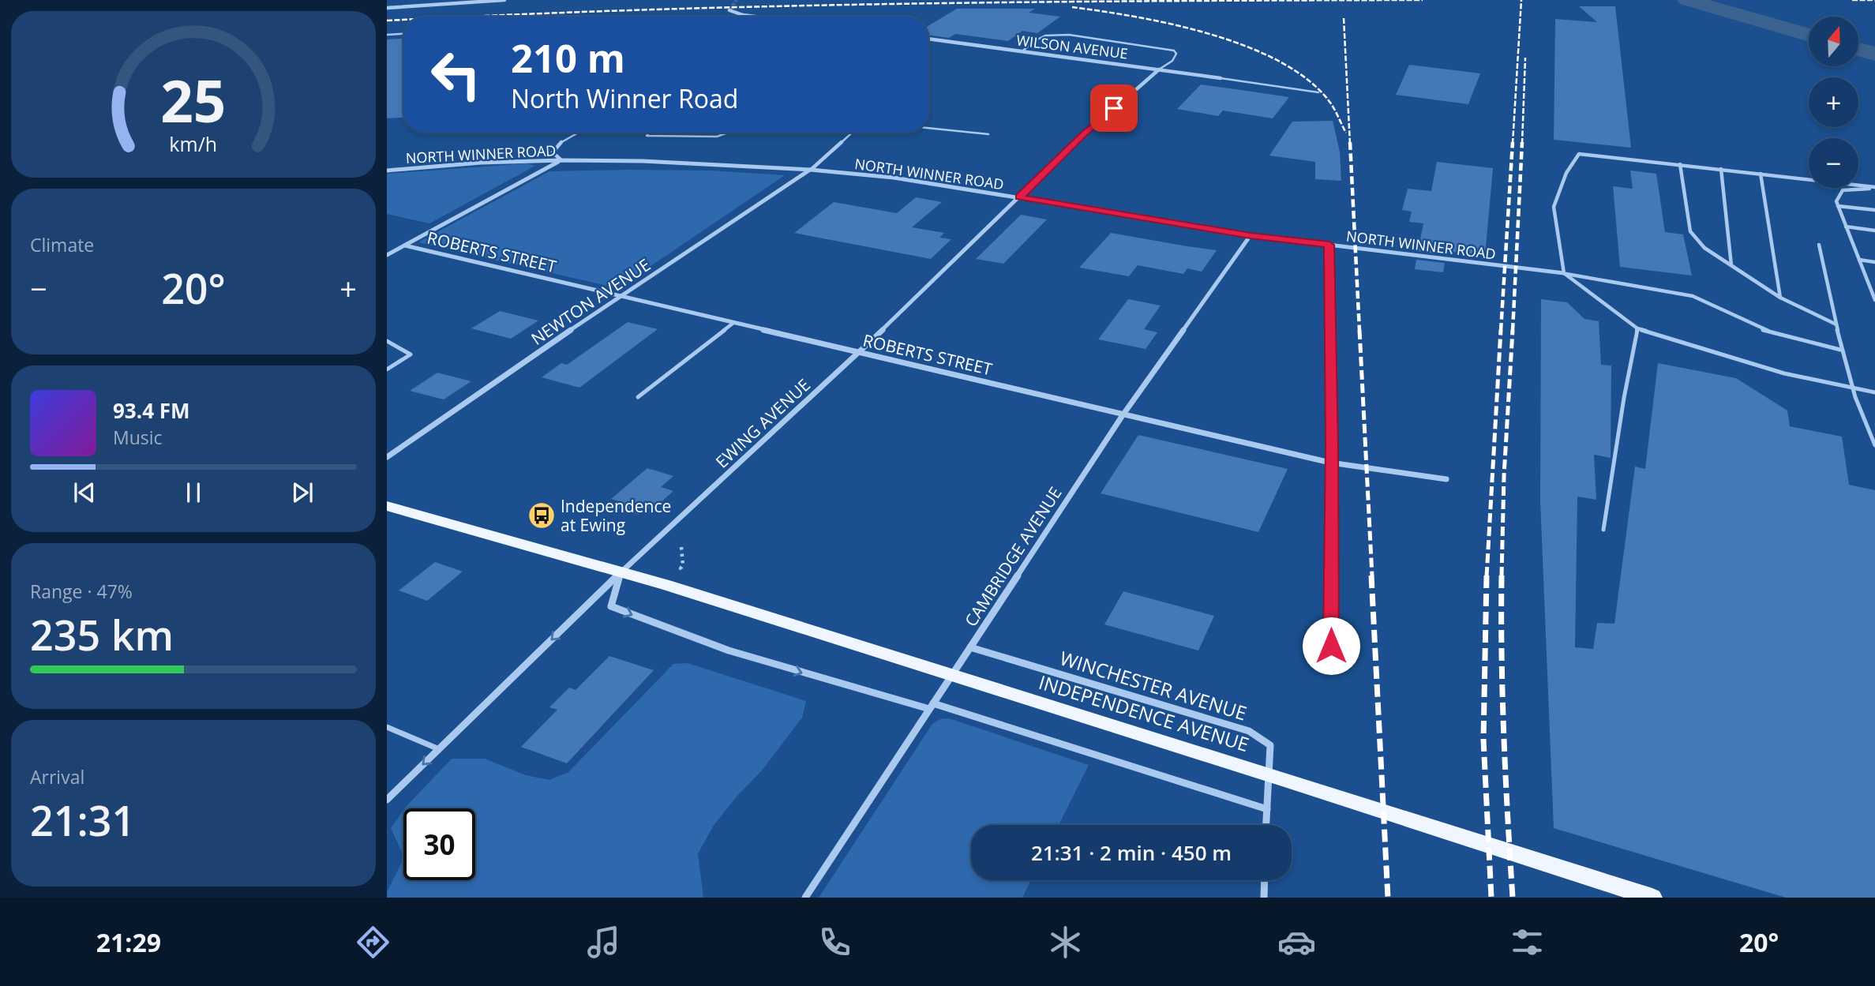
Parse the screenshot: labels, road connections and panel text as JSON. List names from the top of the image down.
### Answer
{
  "streets": {
    "main road": ["INDEPENDENCE AVENUE"],
    "street": [
      "WILSON AVENUE",
      "NORTH WINNER ROAD",
      "ROBERTS STREET",
      "NEWTON AVENUE",
      "EWING AVENUE",
      "CAMBRIDGE AVENUE",
      "WINCHESTER AVENUE"
    ]
  },
  "crossings": [
    ["WILSON AVENUE", "EWING AVENUE"],
    ["NORTH WINNER ROAD", "NEWTON AVENUE"],
    ["NORTH WINNER ROAD", "EWING AVENUE"],
    ["NORTH WINNER ROAD", "CAMBRIDGE AVENUE"],
    ["ROBERTS STREET", "NEWTON AVENUE"],
    ["ROBERTS STREET", "EWING AVENUE"],
    ["ROBERTS STREET", "CAMBRIDGE AVENUE"],
    ["EWING AVENUE", "INDEPENDENCE AVENUE"],
    ["CAMBRIDGE AVENUE", "WINCHESTER AVENUE"]
  ],
  "places": {
    "bus stop": ["Independence at Ewing"]
  },
  "north": "top",
  "page": {
    "map_buttons": ["+", "−"],
    "turn": ["210 m", "North Winner Road"],
    "tile": [
      "Climate",
      ["Range · 47%", "235 km"],
      ["Arrival", "21:31"]
    ],
    "heat": ["−", "20°", "+"],
    "song": ["93.4 FM", "Music"],
    "limit": "30",
    "trip": "21:31 · 2 min · 450 m",
    "tabs": ["21:29", "20°"],
    "gauge": ["25", "km/h"]
  }
}
